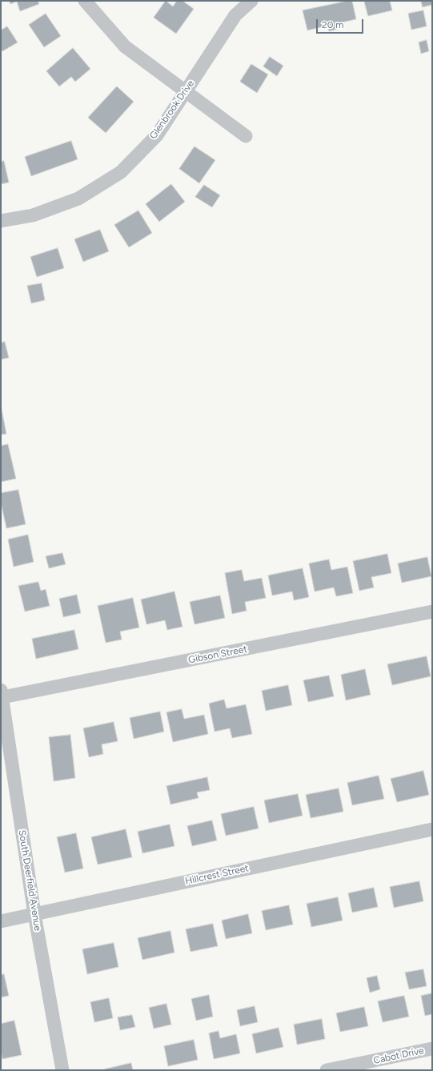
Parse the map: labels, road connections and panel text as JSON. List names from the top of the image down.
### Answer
{
  "streets": {
    "street": [
      "Glenbrook Drive",
      "Gibson Street",
      "Hillcrest Street",
      "South Deerfield Avenue",
      "Cabot Drive"
    ]
  },
  "crossings": [
    ["Gibson Street", "South Deerfield Avenue"],
    ["Hillcrest Street", "South Deerfield Avenue"]
  ],
  "scale_bar": "20 m"
}
